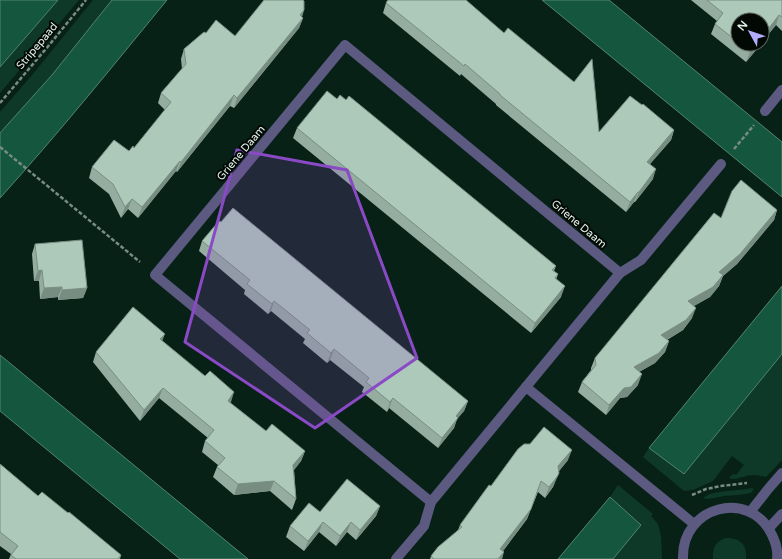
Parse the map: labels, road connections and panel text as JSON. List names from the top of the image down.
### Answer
{
  "streets": {
    "street": ["Griene Daam"],
    "path": ["Stripepaad"]
  },
  "north": "top left"
}
